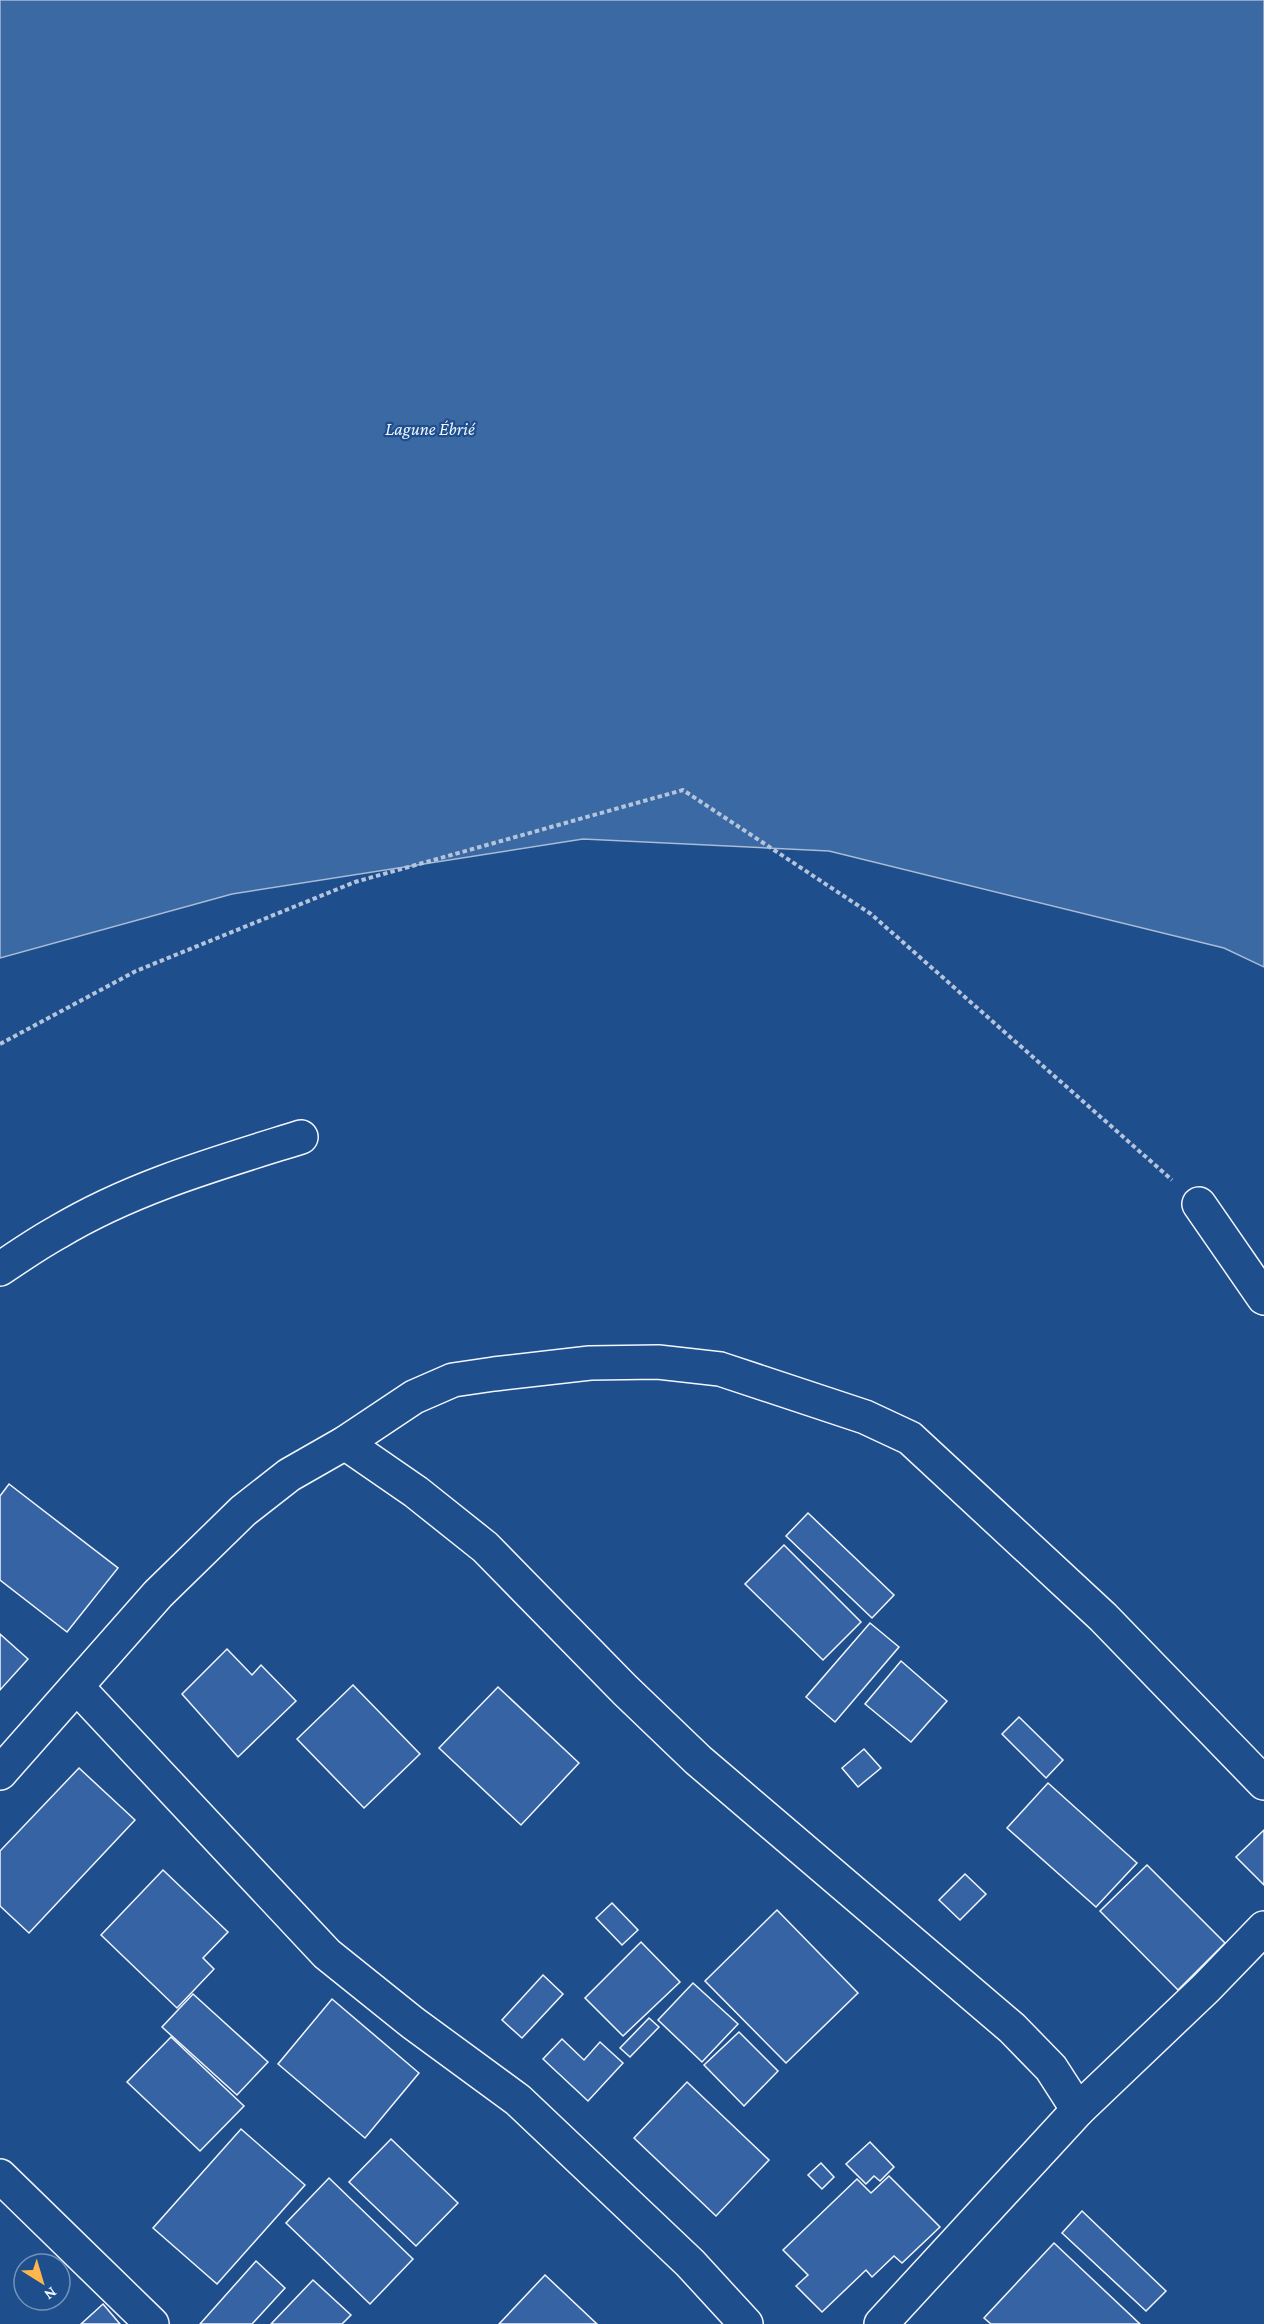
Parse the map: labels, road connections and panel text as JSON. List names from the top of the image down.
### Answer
{
  "water": ["Lagune Ébrié"],
  "north": "bottom right"
}
